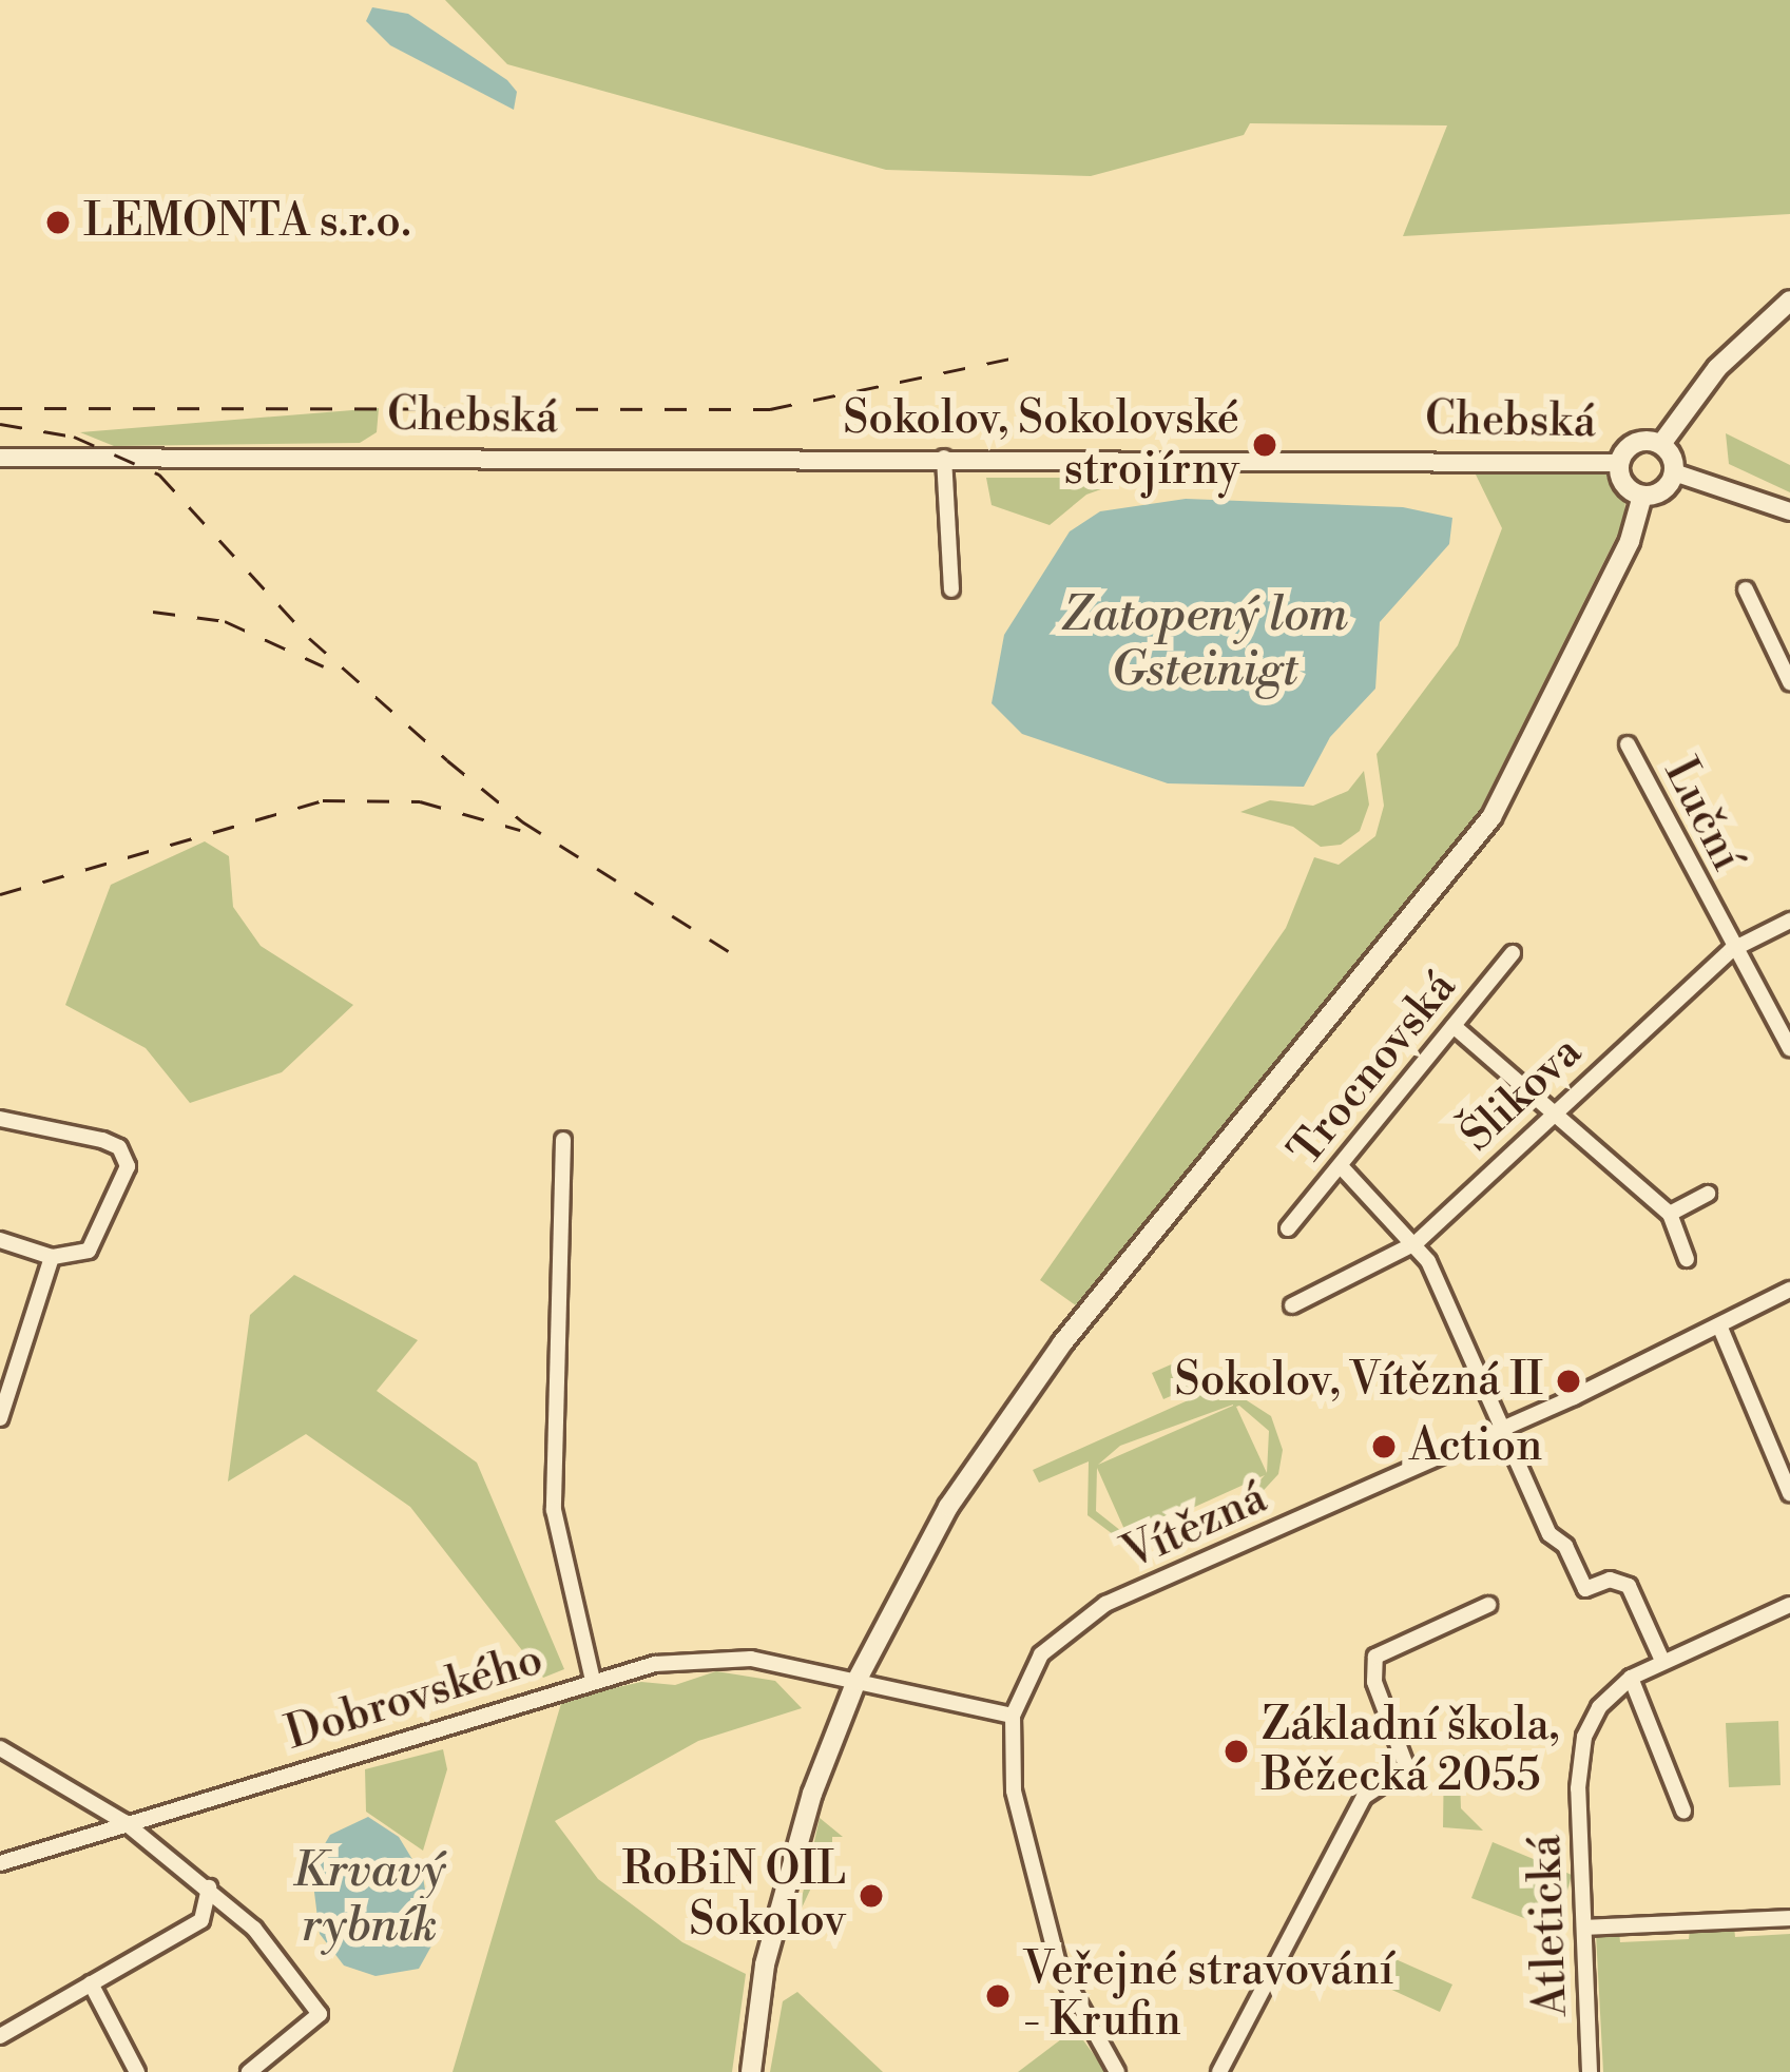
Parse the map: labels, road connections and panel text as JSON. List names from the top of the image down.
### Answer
{
  "streets": {
    "street": [
      "Chebská",
      "Luční",
      "Trocnovská",
      "Šlikova",
      "Vítězná",
      "Dobrovského",
      "Atletická"
    ]
  },
  "crossings": [
    ["Luční", "Šlikova"],
    ["Vítězná", "Dobrovského"]
  ],
  "water": ["Zatopený lom Gsteinigt", "Krvavý rybník"],
  "places": [
    "LEMONTA s.r.o.",
    "Sokolov, Sokolovské strojírny",
    "Sokolov, Vítězná II",
    "Action",
    "Základní škola, Běžecká 2055",
    "RoBiN OIL Sokolov",
    "Veřejné stravování - Krufin"
  ]
}
